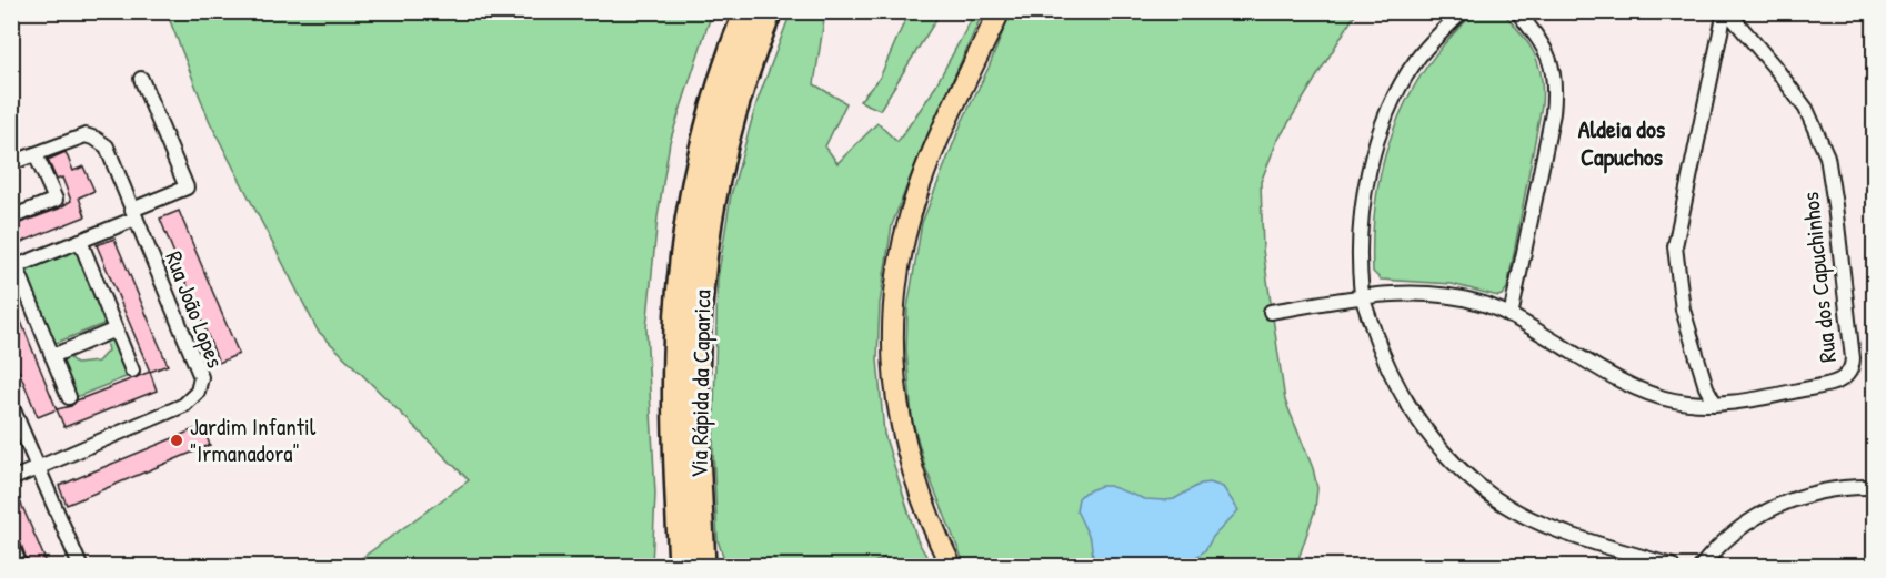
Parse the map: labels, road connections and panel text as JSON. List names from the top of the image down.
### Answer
{
  "streets": {
    "highway": ["Via Rápida da Caparica"],
    "street": ["Rua dos Capuchinhos", "Rua João Lopes"]
  },
  "districts": ["Aldeia dos Capuchos"],
  "places": ["Jardim Infantil \"Irmanadora\""]
}
